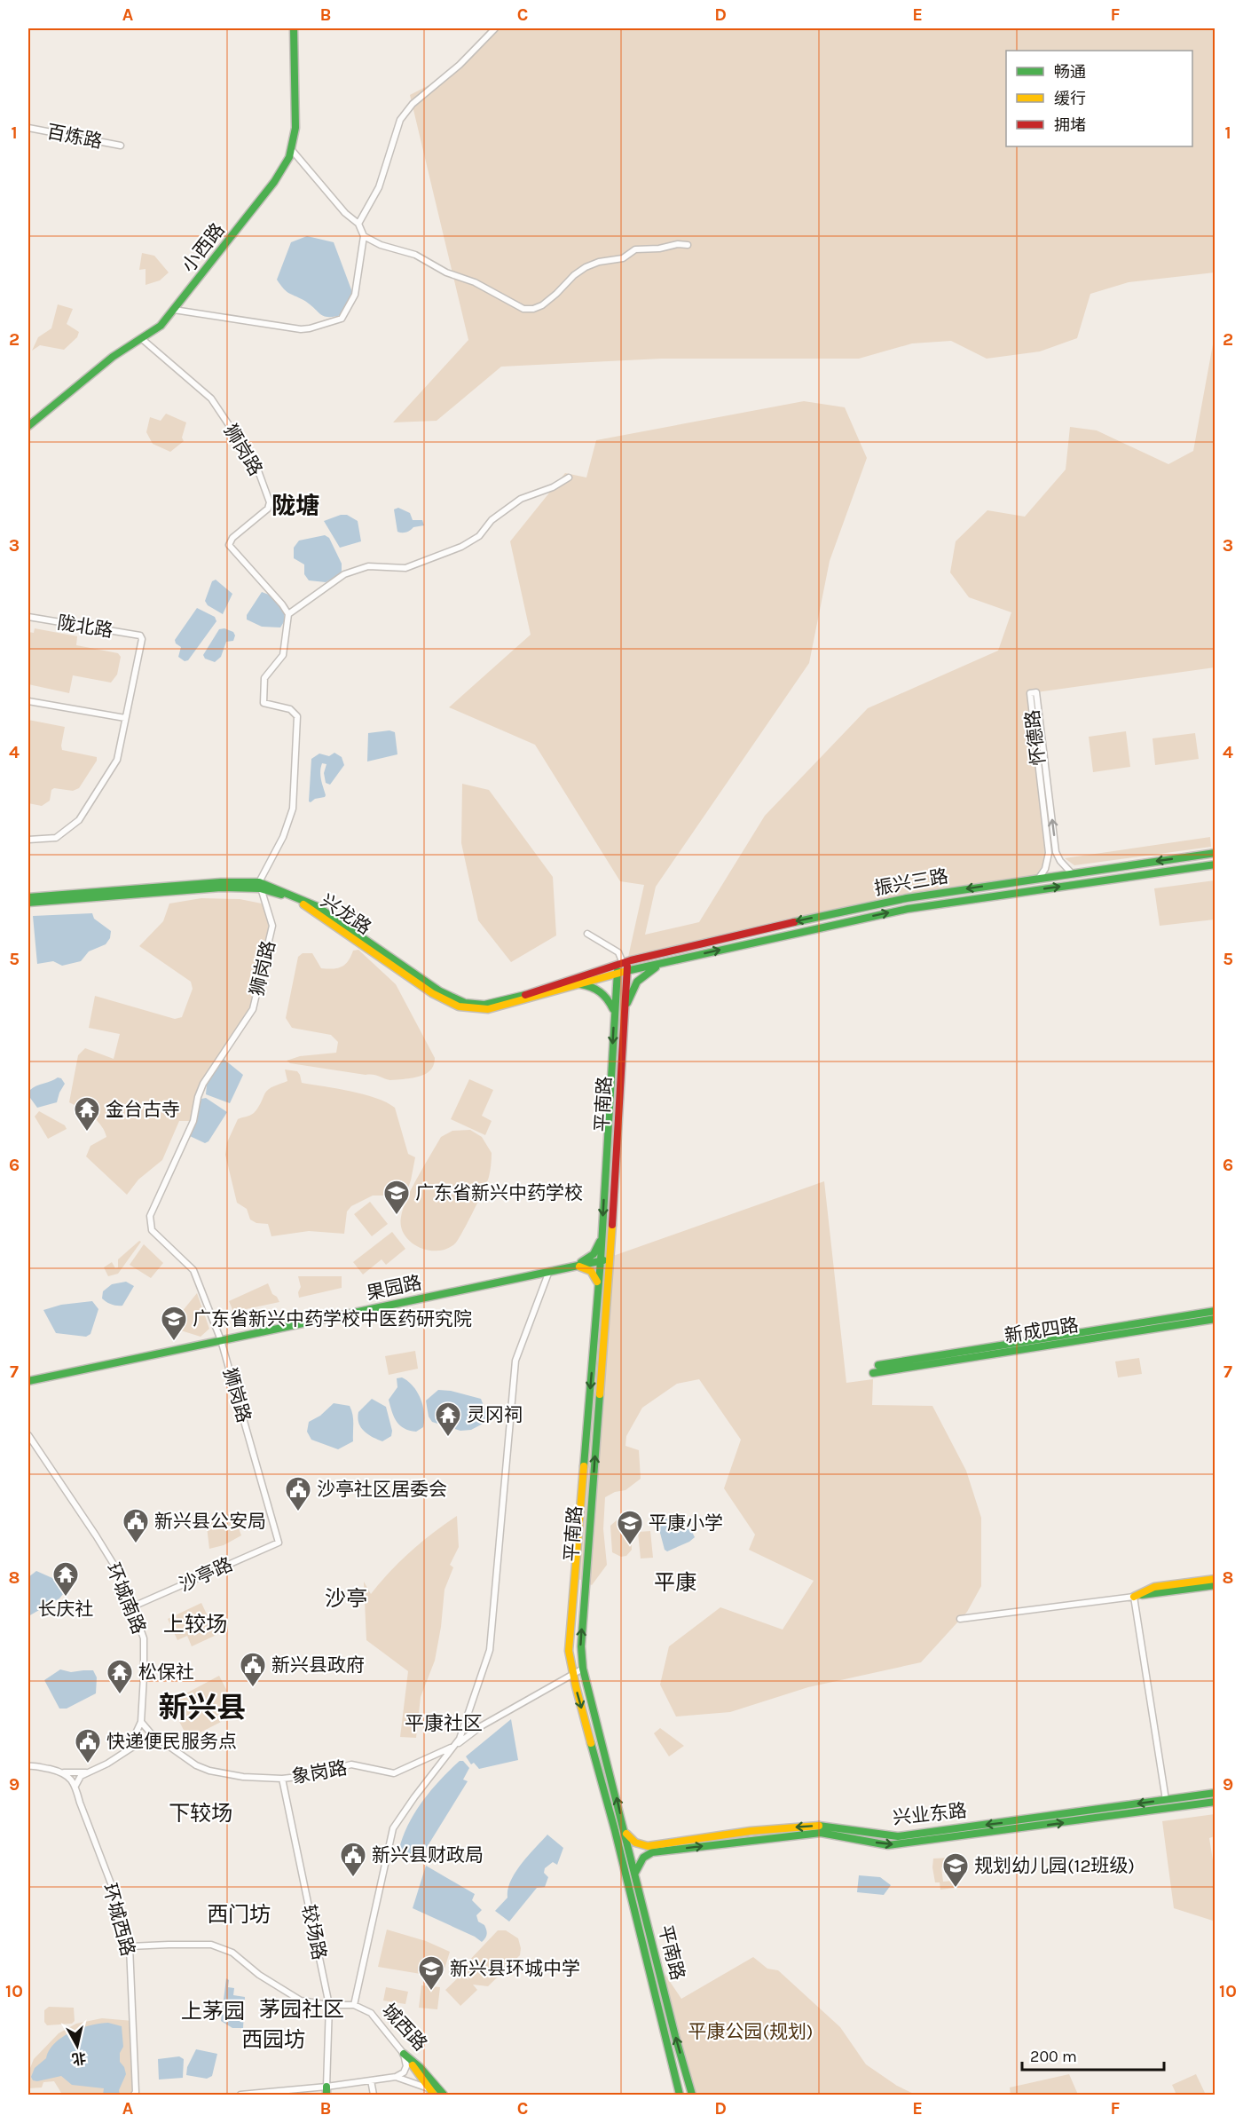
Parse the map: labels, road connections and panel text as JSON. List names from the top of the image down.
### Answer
{
  "streets": {
    "main road": [
      "小西路",
      "振兴三路",
      "兴龙路",
      "平南路",
      "果园路",
      "新成四路",
      "兴业东路",
      "城西路"
    ],
    "street": [
      "百炼路",
      "狮岗路",
      "陇北路",
      "怀德路",
      "沙亭路",
      "环城南路",
      "象岗路",
      "环城西路",
      "较场路"
    ]
  },
  "crossings": [
    ["小西路", "狮岗路"],
    ["狮岗路", "兴龙路"],
    ["狮岗路", "果园路"],
    ["狮岗路", "沙亭路"],
    ["怀德路", "振兴三路"],
    ["振兴三路", "兴龙路"],
    ["振兴三路", "平南路"],
    ["兴龙路", "平南路"],
    ["平南路", "果园路"],
    ["平南路", "象岗路"],
    ["平南路", "兴业东路"],
    ["沙亭路", "环城南路"],
    ["环城南路", "象岗路"],
    ["象岗路", "较场路"],
    ["环城西路", "城西路"],
    ["较场路", "城西路"]
  ],
  "districts": [
    "陇塘",
    "平康",
    "沙亭",
    "上较场",
    "新兴县",
    "平康社区",
    "下较场",
    "西门坊",
    "茅园社区",
    "上茅园",
    "西园坊"
  ],
  "parks": ["平康公园(规划)"],
  "places": {
    "temple": [
      "金台古寺",
      "灵冈祠",
      "长庆社",
      "松保社"
    ],
    "school or university": [
      "广东省新兴中药学校",
      "广东省新兴中药学校中医药研究院",
      "平康小学",
      "规划幼儿园(12班级)",
      "新兴县环城中学"
    ],
    "public building": [
      "沙亭社区居委会",
      "新兴县公安局",
      "新兴县政府",
      "快递便民服务点",
      "新兴县财政局"
    ]
  },
  "legend": ["畅通", "缓行", "拥堵"],
  "scale_bar": "200 m",
  "north": "bottom",
  "grid": {
    "columns": [
      "A",
      "B",
      "C",
      "D",
      "E",
      "F"
    ],
    "rows": [
      "1",
      "2",
      "3",
      "4",
      "5",
      "6",
      "7",
      "8",
      "9",
      "10"
    ]
  }
}
